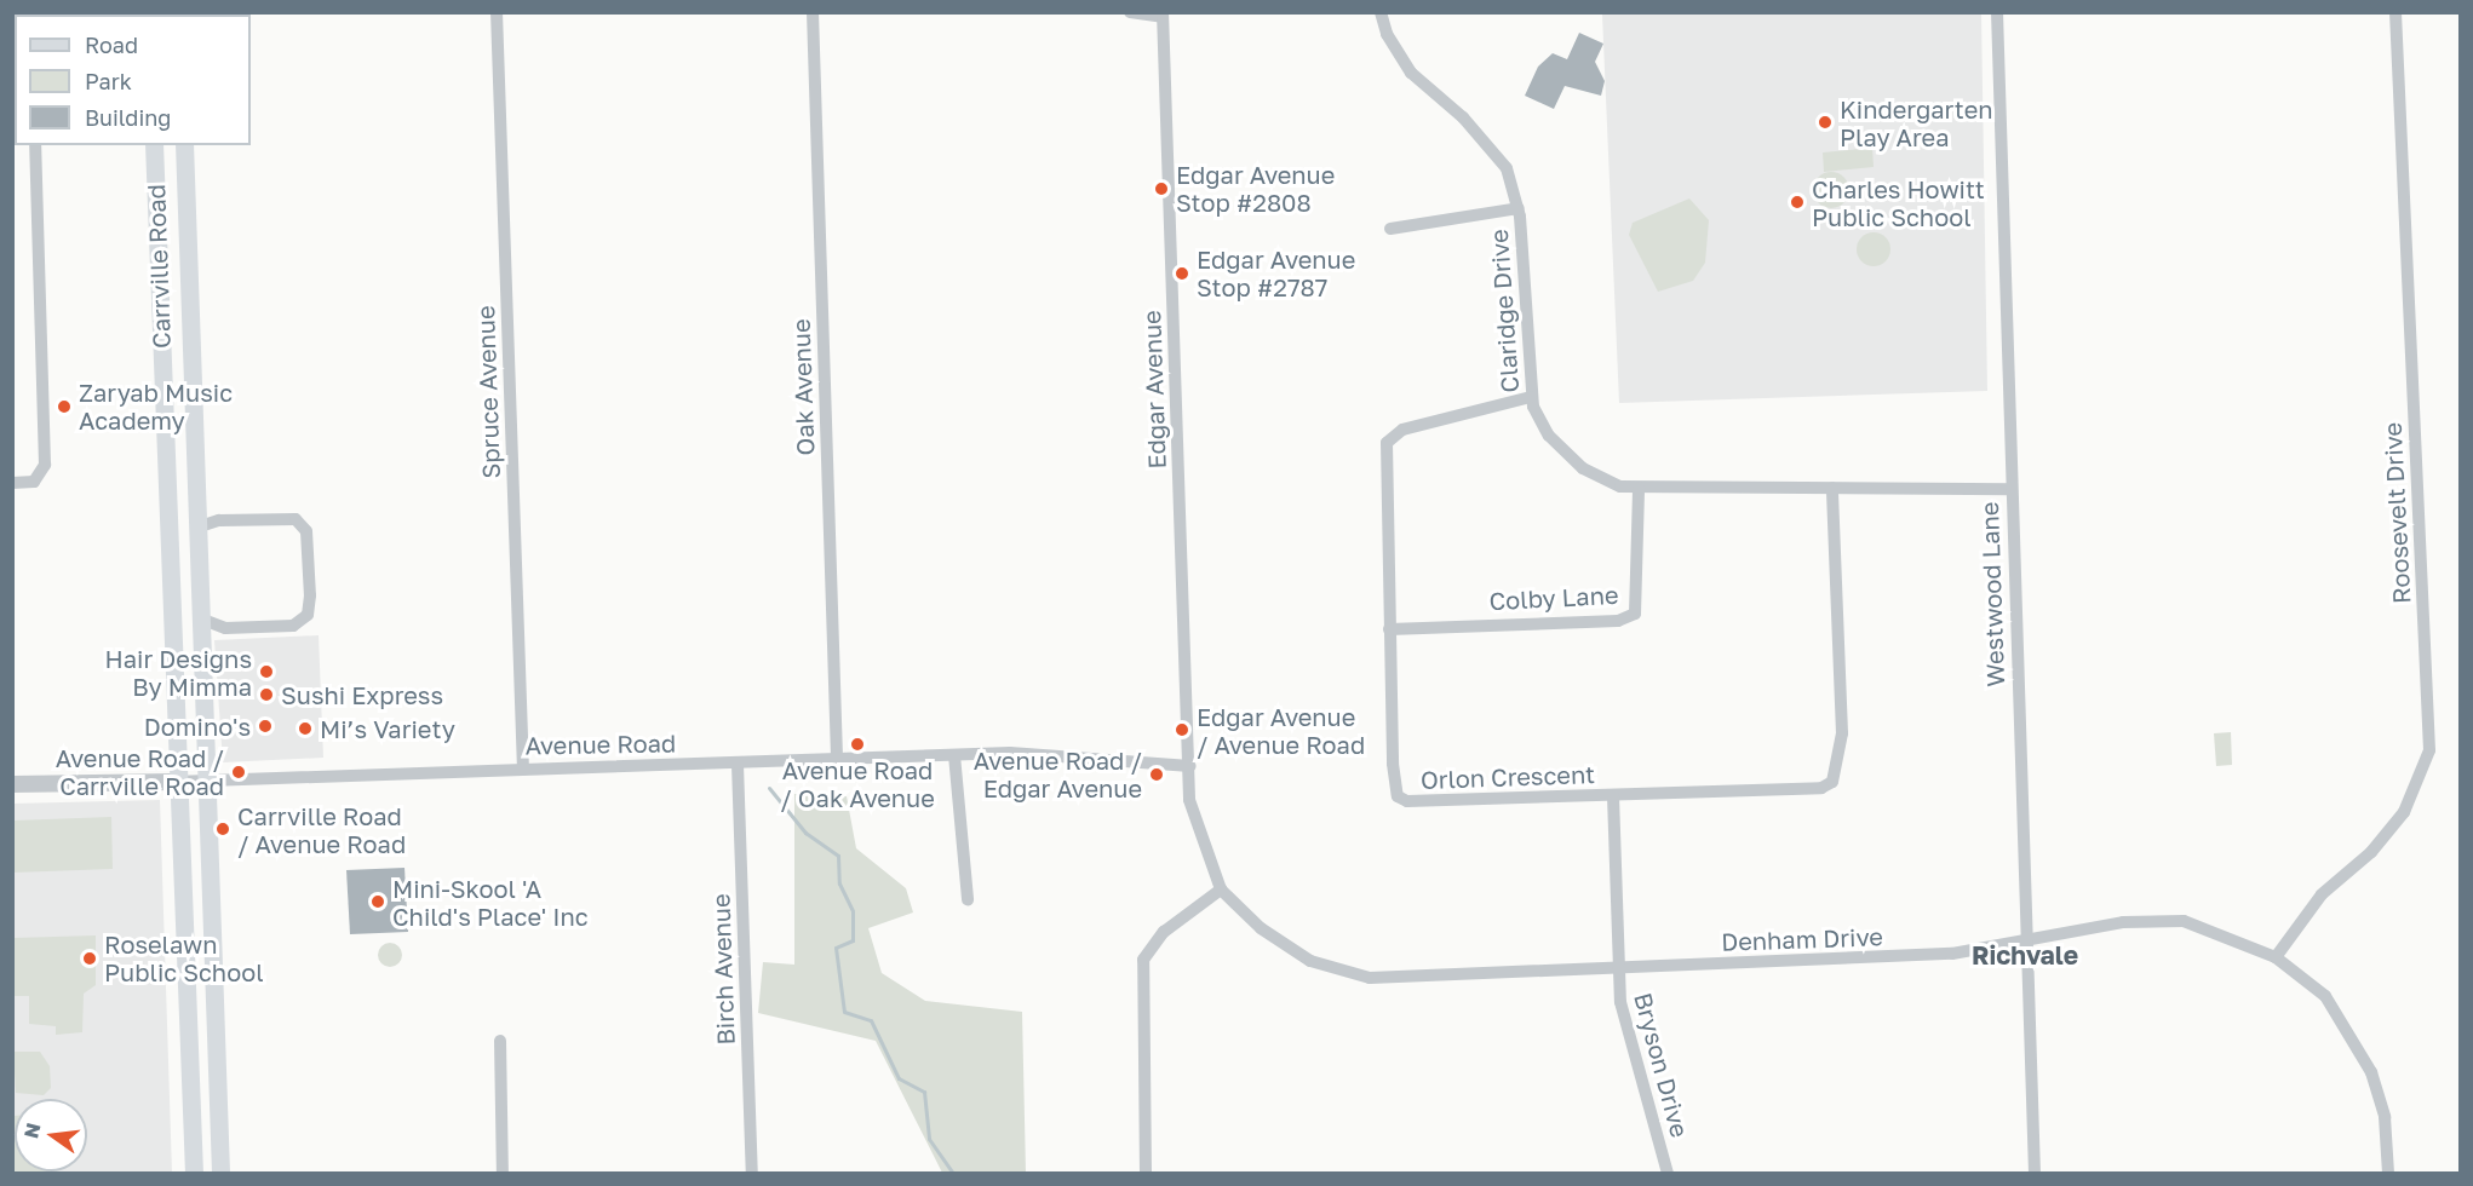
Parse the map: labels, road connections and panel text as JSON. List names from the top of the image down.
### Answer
{
  "streets": {
    "main road": ["Carrville Road"],
    "street": [
      "Claridge Drive",
      "Oak Avenue",
      "Edgar Avenue",
      "Spruce Avenue",
      "Roosevelt Drive",
      "Westwood Lane",
      "Colby Lane",
      "Avenue Road",
      "Orlon Crescent",
      "Denham Drive",
      "Birch Avenue",
      "Bryson Drive"
    ]
  },
  "crossings": [
    ["Carrville Road", "Avenue Road"],
    ["Claridge Drive", "Westwood Lane"],
    ["Claridge Drive", "Colby Lane"],
    ["Claridge Drive", "Orlon Crescent"],
    ["Oak Avenue", "Avenue Road"],
    ["Edgar Avenue", "Avenue Road"],
    ["Edgar Avenue", "Denham Drive"],
    ["Spruce Avenue", "Avenue Road"],
    ["Roosevelt Drive", "Denham Drive"],
    ["Westwood Lane", "Denham Drive"],
    ["Colby Lane", "Orlon Crescent"],
    ["Avenue Road", "Denham Drive"],
    ["Avenue Road", "Birch Avenue"],
    ["Orlon Crescent", "Bryson Drive"],
    ["Denham Drive", "Bryson Drive"]
  ],
  "districts": ["Richvale"],
  "places": [
    "Kindergarten Play Area",
    "Edgar Avenue Stop #2808",
    "Charles Howitt Public School",
    "Edgar Avenue Stop #2787",
    "Zaryab Music Academy",
    "Hair Designs By Mimma",
    "Sushi Express",
    "Domino's",
    "Mi’s Variety",
    "Edgar Avenue / Avenue Road",
    "Avenue Road / Oak Avenue",
    "Avenue Road / Carrville Road",
    "Avenue Road / Edgar Avenue",
    "Carrville Road / Avenue Road",
    "Mini-Skool 'A Child's Place' Inc",
    "Roselawn Public School"
  ],
  "legend": ["Road", "Park", "Building"],
  "north": "left"
}
